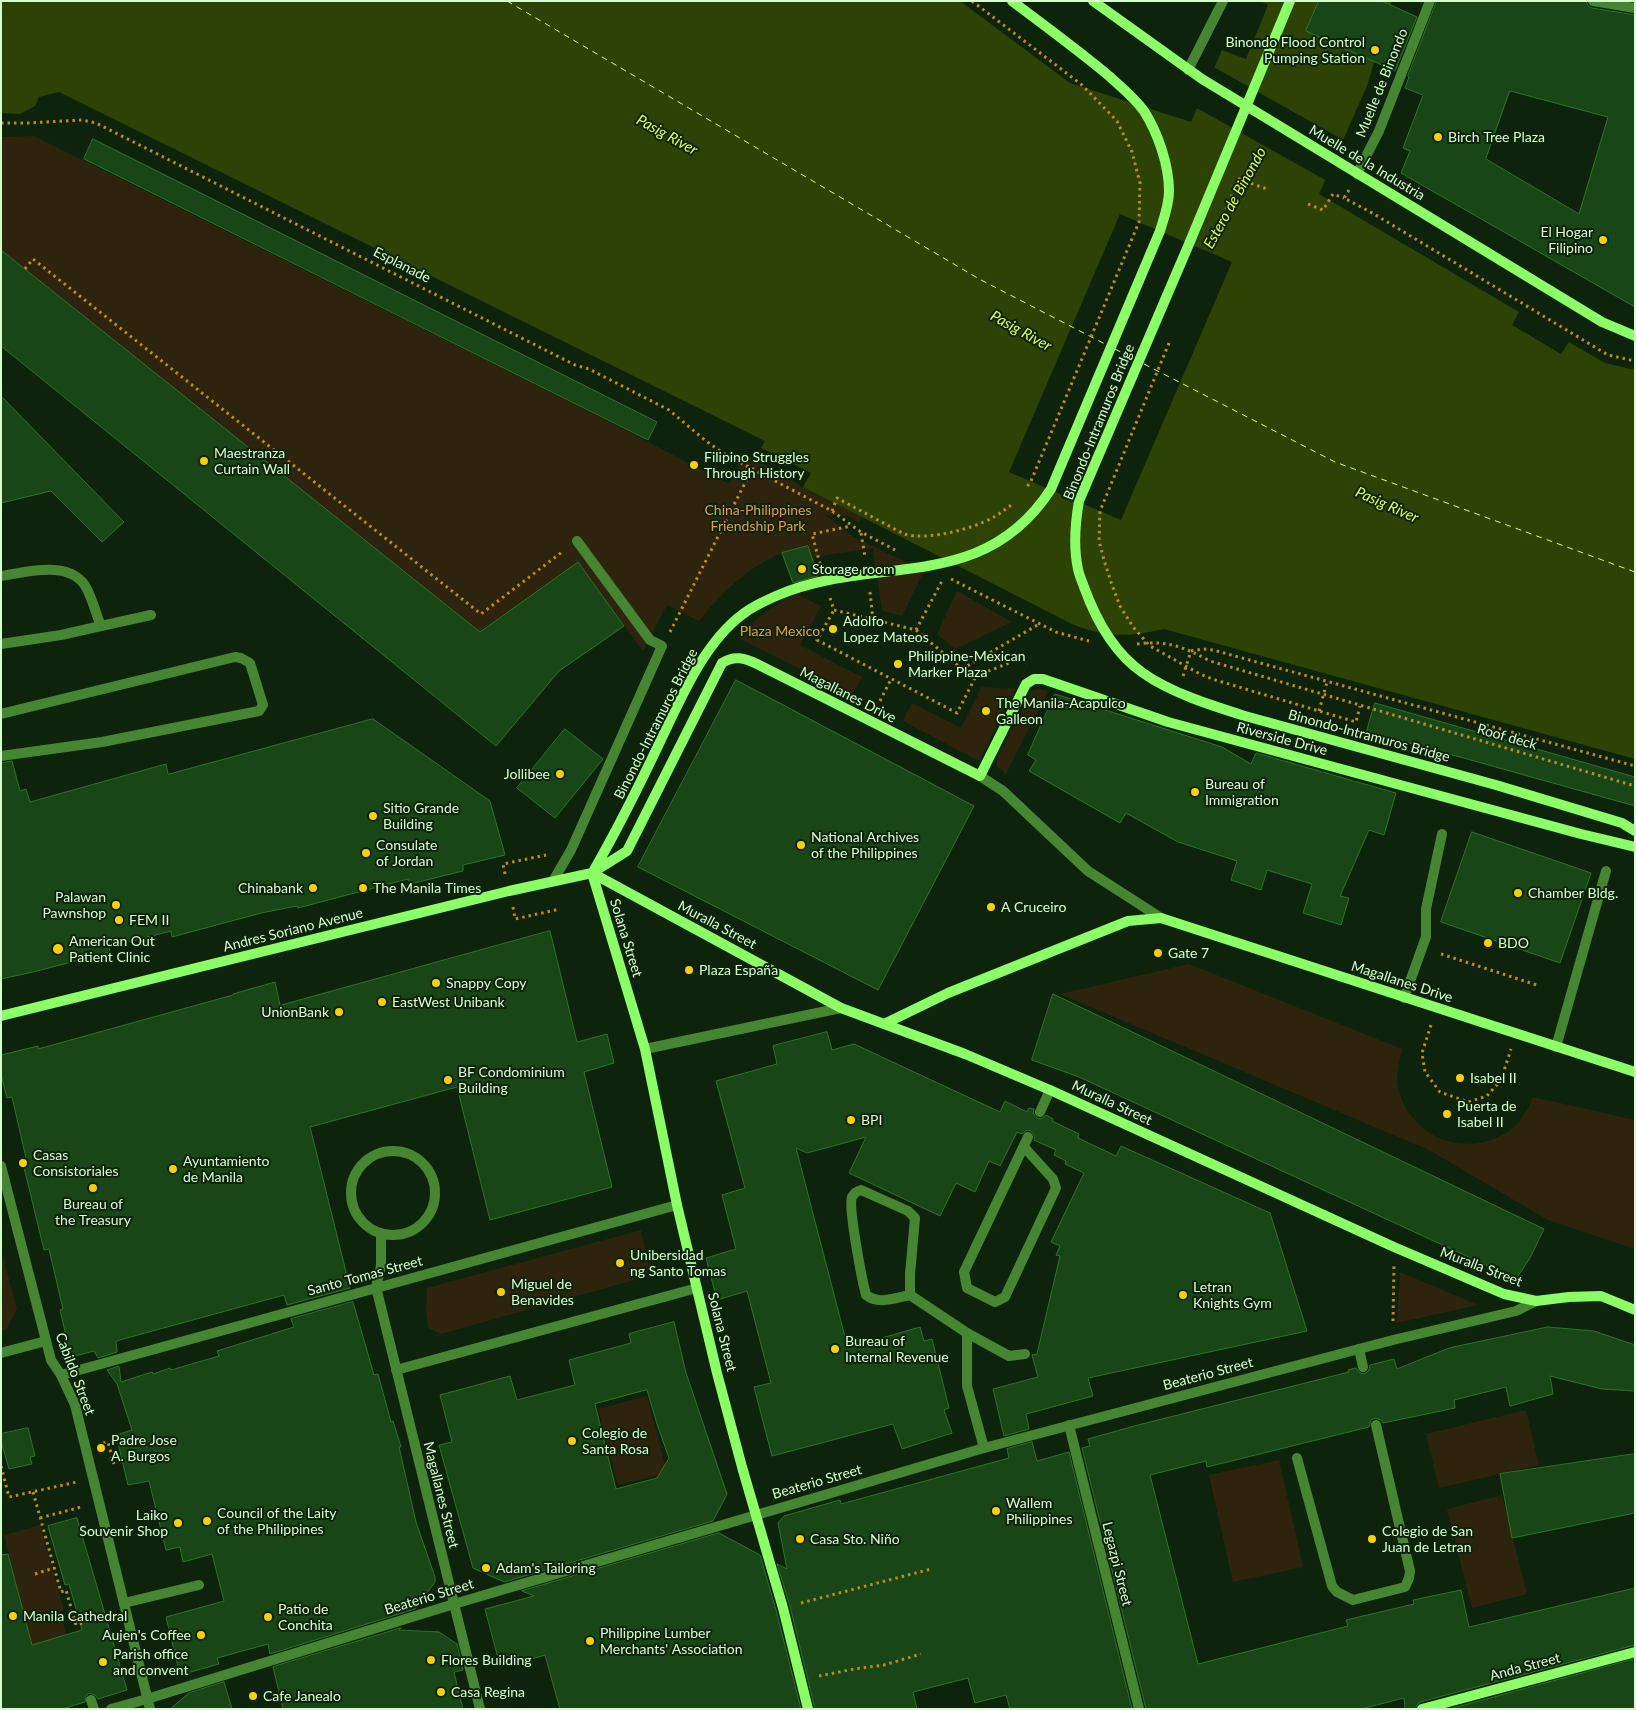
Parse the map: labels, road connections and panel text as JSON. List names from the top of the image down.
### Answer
{
  "streets": {
    "street": [
      "Muelle de Binondo",
      "Muelle de la Industria",
      "Binondo-Intramuros Bridge",
      "Magallanes Drive",
      "Riverside Drive",
      "Muralla Street",
      "Andres Soriano Avenue",
      "Solana Street",
      "Santo Tomas Street",
      "Cabildo Street",
      "Beaterio Street",
      "Magallanes Street",
      "Legazpi Street",
      "Anda Street"
    ],
    "path": ["Esplanade", "Roof deck"]
  },
  "crossings": [
    ["Muelle de Binondo", "Muelle de la Industria"],
    ["Binondo-Intramuros Bridge", "Magallanes Drive"],
    ["Binondo-Intramuros Bridge", "Muralla Street"],
    ["Binondo-Intramuros Bridge", "Andres Soriano Avenue"],
    ["Binondo-Intramuros Bridge", "Solana Street"],
    ["Magallanes Drive", "Riverside Drive"],
    ["Magallanes Drive", "Muralla Street"],
    ["Magallanes Drive", "Andres Soriano Avenue"],
    ["Magallanes Drive", "Solana Street"],
    ["Muralla Street", "Andres Soriano Avenue"],
    ["Muralla Street", "Solana Street"],
    ["Muralla Street", "Beaterio Street"],
    ["Andres Soriano Avenue", "Solana Street"],
    ["Solana Street", "Santo Tomas Street"],
    ["Solana Street", "Beaterio Street"],
    ["Santo Tomas Street", "Cabildo Street"],
    ["Santo Tomas Street", "Magallanes Street"],
    ["Cabildo Street", "Beaterio Street"],
    ["Beaterio Street", "Magallanes Street"],
    ["Beaterio Street", "Legazpi Street"]
  ],
  "water": ["Pasig River", "Estero de Binondo"],
  "parks": ["China-Philippines Friendship Park", "Plaza Mexico"],
  "places": [
    "Binondo Flood Control Pumping Station",
    "Birch Tree Plaza",
    "El Hogar Filipino",
    "Maestranza Curtain Wall",
    "Filipino Struggles Through History",
    "Storage room",
    "Adolfo Lopez Mateos",
    "Philippine-Mexican Marker Plaza",
    "The Manila-Acapulco Galleon",
    "Jollibee",
    "Bureau of Immigration",
    "Sitio Grande Building",
    "National Archives of the Philippines",
    "Consulate of Jordan",
    "Chinabank",
    "The Manila Times",
    "Chamber Bldg.",
    "Palawan Pawnshop",
    "A Cruceiro",
    "FEM II",
    "BDO",
    "American Out Patient Clinic",
    "Gate 7",
    "Plaza España",
    "Snappy Copy",
    "EastWest Unibank",
    "UnionBank",
    "Isabel II",
    "BF Condominium Building",
    "Puerta de Isabel II",
    "BPI",
    "Casas Consistoriales",
    "Ayuntamiento de Manila",
    "Bureau of the Treasury",
    "Unibersidad ng Santo Tomas",
    "Miguel de Benavides",
    "Letran Knights Gym",
    "Bureau of Internal Revenue",
    "Colegio de Santa Rosa",
    "Padre Jose A. Burgos",
    "Wallem Philippines",
    "Council of the Laity of the Philippines",
    "Laiko Souvenir Shop",
    "Casa Sto. Niño",
    "Colegio de San Juan de Letran",
    "Adam's Tailoring",
    "Manila Cathedral",
    "Patio de Conchita",
    "Aujen's Coffee",
    "Philippine Lumber Merchants' Association",
    "Flores Building",
    "Parish office and convent",
    "Casa Regina",
    "Cafe Janealo"
  ]
}
